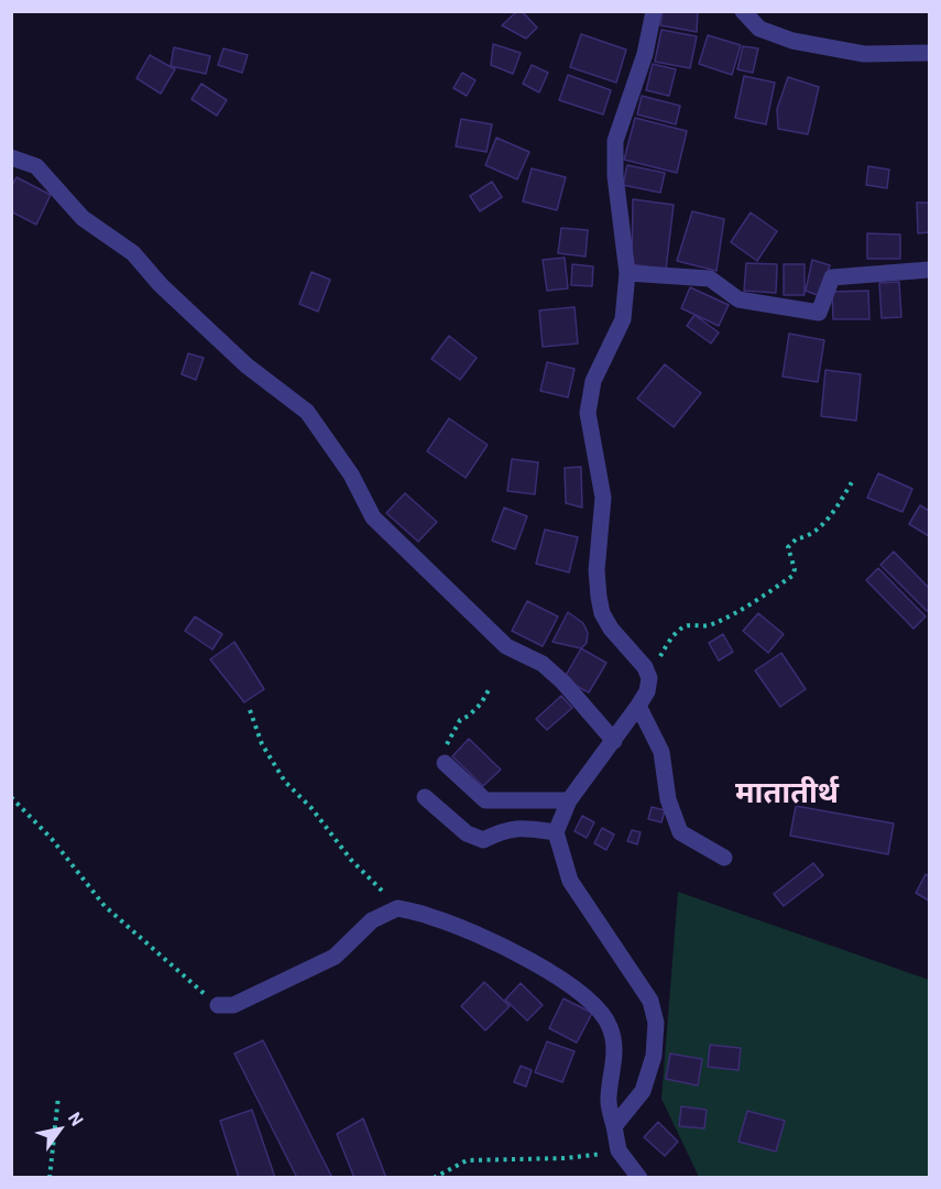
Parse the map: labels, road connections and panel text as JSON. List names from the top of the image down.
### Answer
{
  "districts": ["मातातीर्थ"],
  "north": "top right"
}
